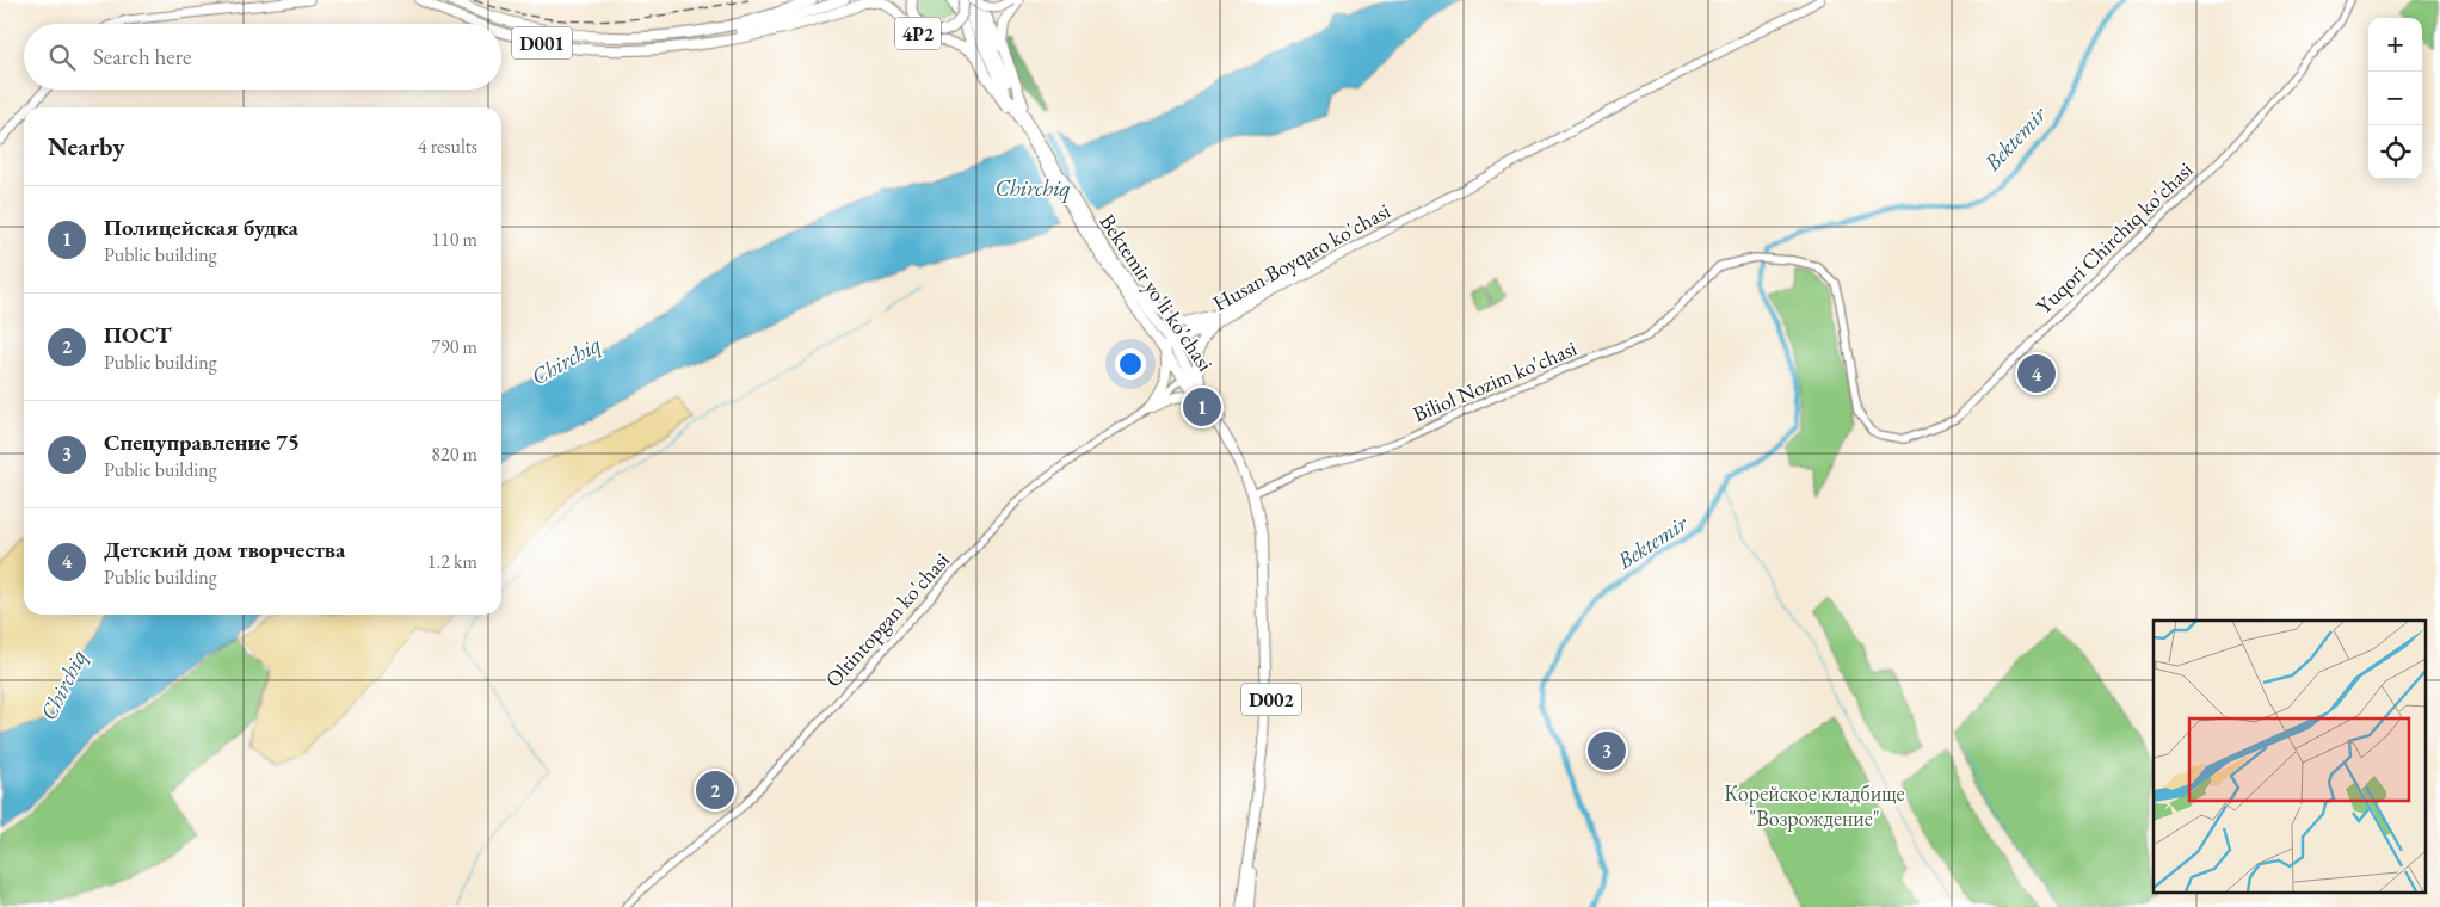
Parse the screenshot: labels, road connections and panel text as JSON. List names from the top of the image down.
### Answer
{
  "streets": {
    "highway": [
      "4P2",
      "D001",
      "Bektemir yo'li ko'chasi",
      "D002"
    ],
    "main road": ["Husan Boyqaro ko'chasi"],
    "street": ["Yuqori Chirchiq ko'chasi", "Biliol Nozim ko'chasi", "Oltintopgan ko'chasi"]
  },
  "crossings": [
    ["4P2", "D001"],
    ["4P2", "Bektemir yo'li ko'chasi"],
    ["4P2", "D002"],
    ["Yuqori Chirchiq ko'chasi", "Biliol Nozim ko'chasi"],
    ["Husan Boyqaro ko'chasi", "Bektemir yo'li ko'chasi"],
    ["Bektemir yo'li ko'chasi", "Biliol Nozim ko'chasi"],
    ["Bektemir yo'li ko'chasi", "Oltintopgan ko'chasi"],
    ["Bektemir yo'li ko'chasi", "D002"]
  ],
  "water": ["Bektemir", "Chirchiq"],
  "parks": ["Корейское кладбище \"Возрождение\""],
  "page": {
    "map_buttons": ["+", "−"],
    "search": "Search here",
    "heading": ["Nearby", "4 results"],
    "list": [
      {
        "mark": "1",
        "name": "Полицейская будка",
        "note": "Public building",
        "value": "110 m"
      },
      {
        "mark": "2",
        "name": "ПОСТ",
        "note": "Public building",
        "value": "790 m"
      },
      {
        "mark": "3",
        "name": "Спецуправление 75",
        "note": "Public building",
        "value": "820 m"
      },
      {
        "mark": "4",
        "name": "Детcкий дом творчества",
        "note": "Public building",
        "value": "1.2 km"
      }
    ],
    "pins": [
      "4",
      "1",
      "3",
      "2"
    ]
  }
}
